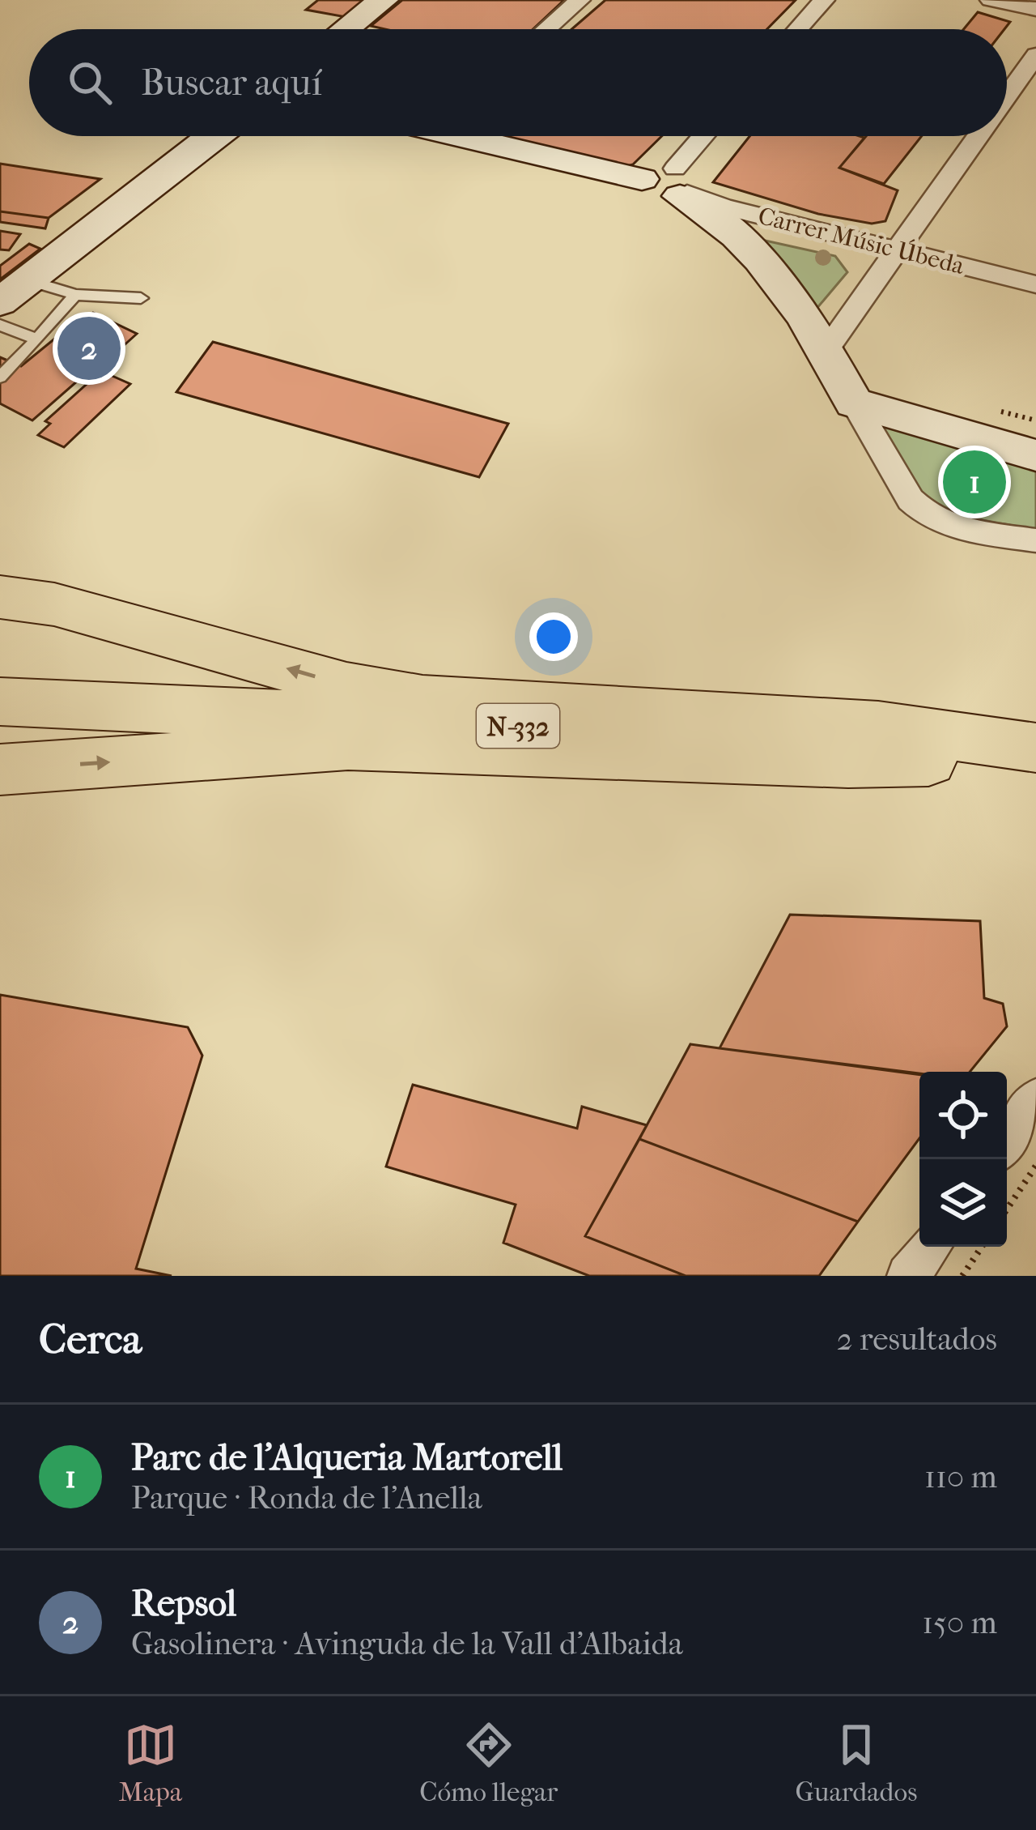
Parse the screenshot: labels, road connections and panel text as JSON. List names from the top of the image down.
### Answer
{
  "streets": {
    "highway": ["N-332"],
    "street": ["Carrer Músic Úbeda"]
  },
  "page": {
    "search": "Buscar aquí",
    "pins": ["2", "1"],
    "heading": ["Cerca", "2 resultados"],
    "list": [
      {
        "mark": "1",
        "name": "Parc de l'Alqueria Martorell",
        "note": "Parque · Ronda de l'Anella",
        "value": "110 m"
      },
      {
        "mark": "2",
        "name": "Repsol",
        "note": "Gasolinera · Avinguda de la Vall d'Albaida",
        "value": "150 m"
      }
    ],
    "nav": ["Mapa", "Cómo llegar", "Guardados"]
  }
}
